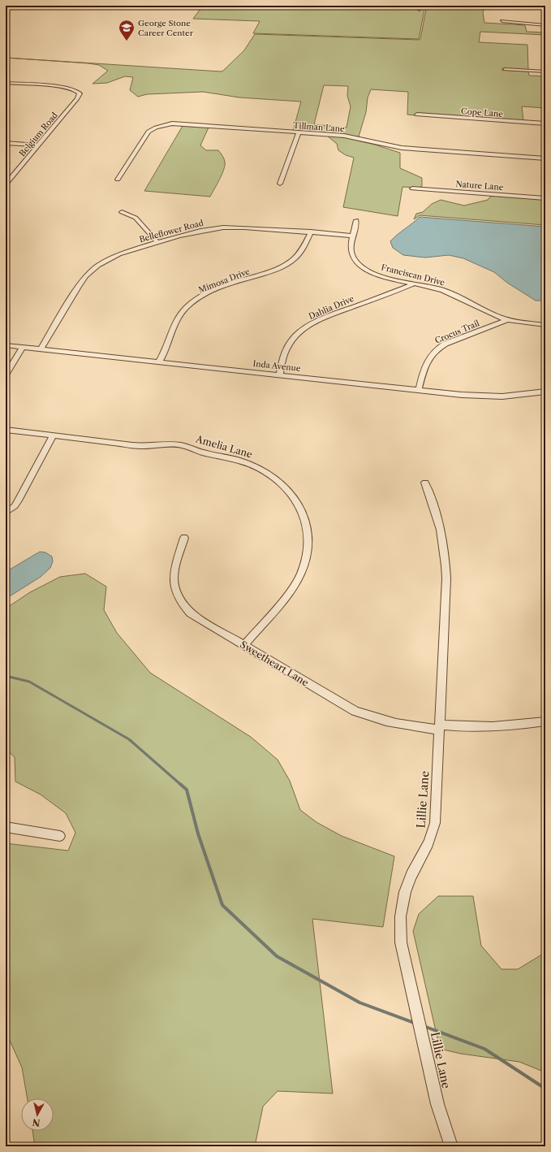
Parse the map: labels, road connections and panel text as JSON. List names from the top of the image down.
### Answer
{
  "streets": {
    "street": [
      "Cope Lane",
      "Tillman Lane",
      "Belgium Road",
      "Nature Lane",
      "Belleflower Road",
      "Franciscan Drive",
      "Mimosa Drive",
      "Dahlia Drive",
      "Crocus Trail",
      "Inda Avenue",
      "Amelia Lane",
      "Sweetheart Lane",
      "Lillie Lane"
    ]
  },
  "crossings": [
    ["Belleflower Road", "Franciscan Drive"],
    ["Belleflower Road", "Mimosa Drive"],
    ["Belleflower Road", "Inda Avenue"],
    ["Franciscan Drive", "Dahlia Drive"],
    ["Franciscan Drive", "Crocus Trail"],
    ["Mimosa Drive", "Inda Avenue"],
    ["Dahlia Drive", "Inda Avenue"],
    ["Crocus Trail", "Inda Avenue"],
    ["Amelia Lane", "Sweetheart Lane"],
    ["Sweetheart Lane", "Lillie Lane"]
  ],
  "places": {
    "school or university": ["George Stone Career Center"]
  },
  "north": "bottom"
}
